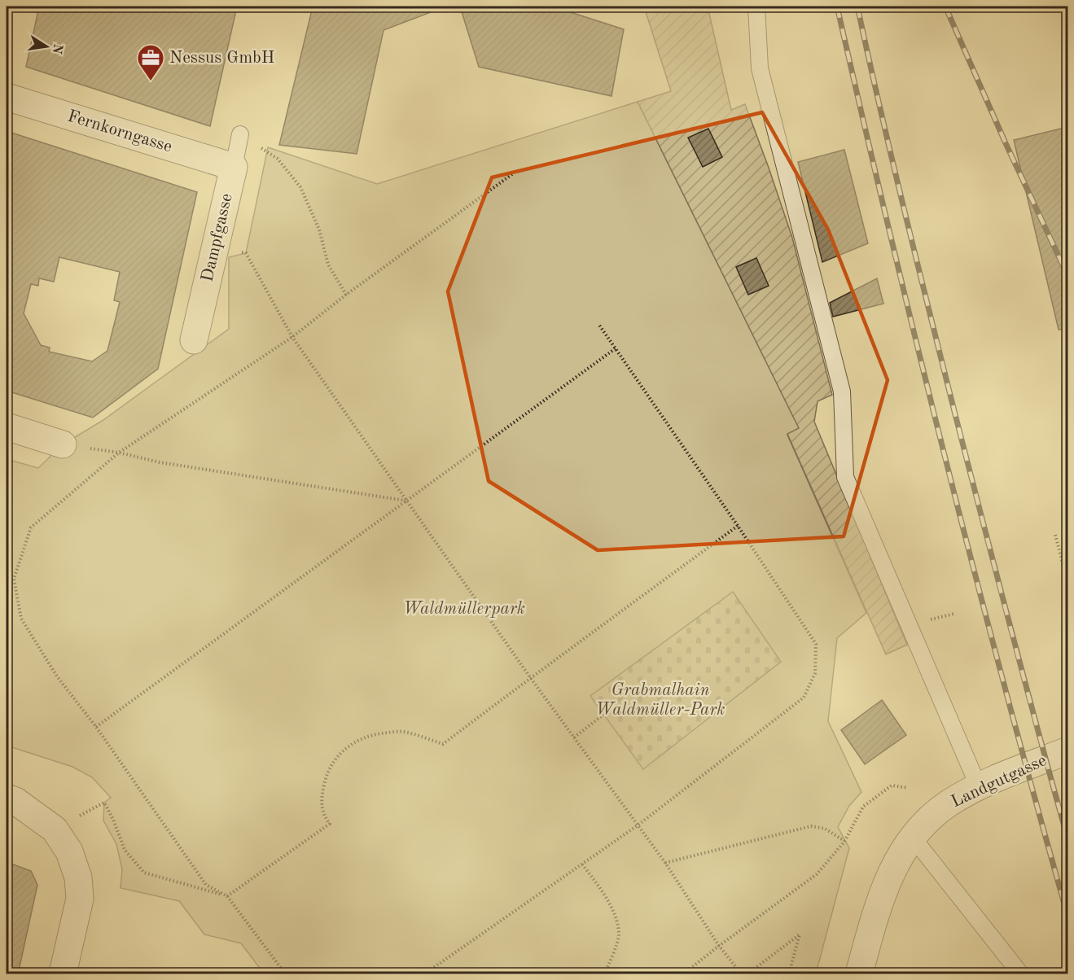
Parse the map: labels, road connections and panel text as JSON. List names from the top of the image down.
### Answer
{
  "streets": {
    "street": ["Fernkorngasse", "Dampfgasse", "Landgutgasse"]
  },
  "crossings": [
    ["Fernkorngasse", "Dampfgasse"]
  ],
  "parks": ["Waldmüllerpark", "Grabmalhain Waldmüller-Park"],
  "places": {
    "office": ["Nessus GmbH"]
  },
  "north": "right"
}
